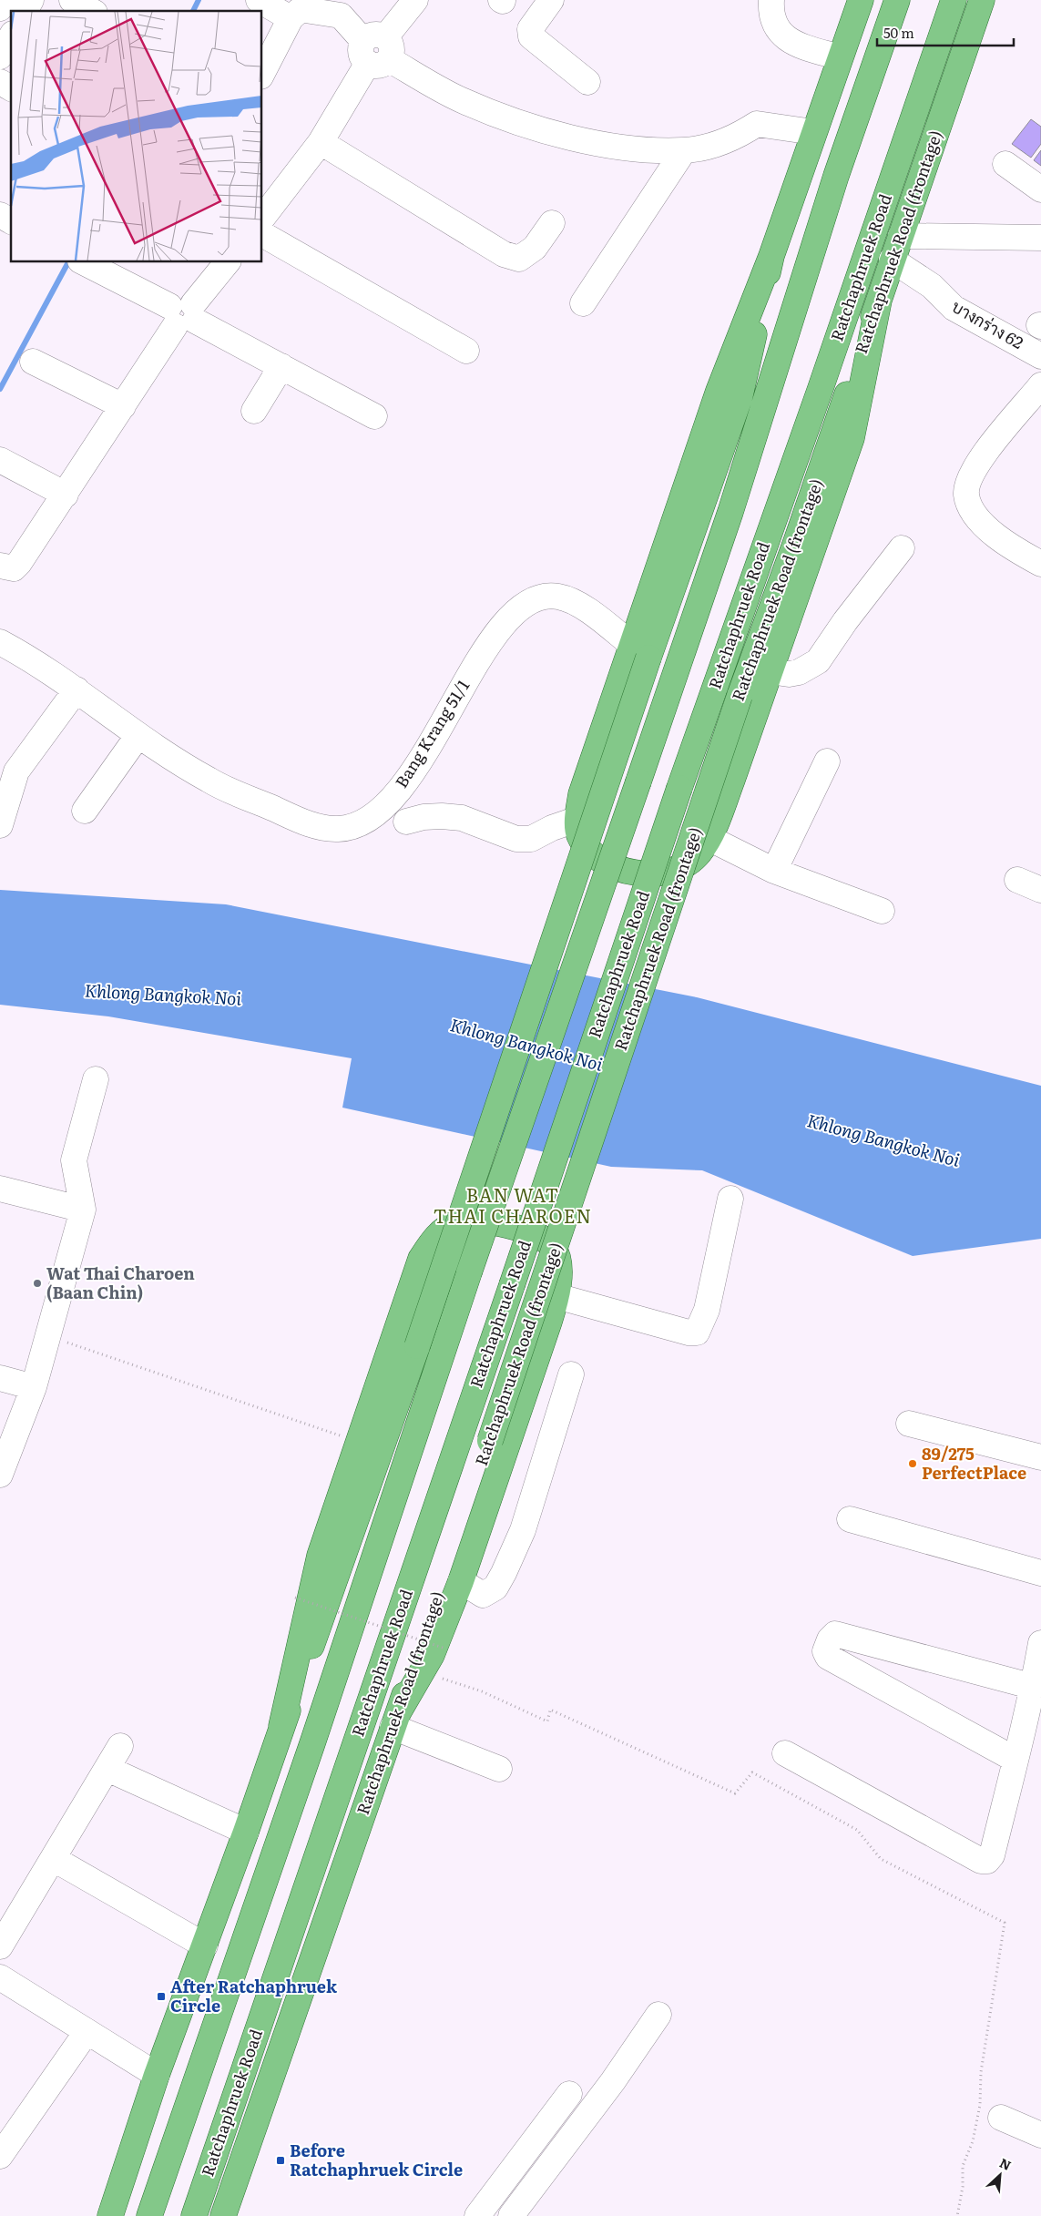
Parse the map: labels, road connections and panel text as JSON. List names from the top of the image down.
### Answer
{
  "streets": {
    "main road": ["Ratchaphruek Road (frontage)", "Ratchaphruek Road"],
    "street": ["บางกร่าง 62", "Bang Krang 51/1"]
  },
  "crossings": [
    ["Ratchaphruek Road (frontage)", "บางกร่าง 62"]
  ],
  "districts": ["BAN WAT THAI CHAROEN"],
  "water": ["Khlong Bangkok Noi"],
  "places": {
    "other": ["Wat Thai Charoen (Baan Chin)", "89/275 PerfectPlace"],
    "transit": ["After Ratchaphruek Circle", "Before Ratchaphruek Circle"]
  },
  "scale_bar": "50 m",
  "north": "top right"
}
